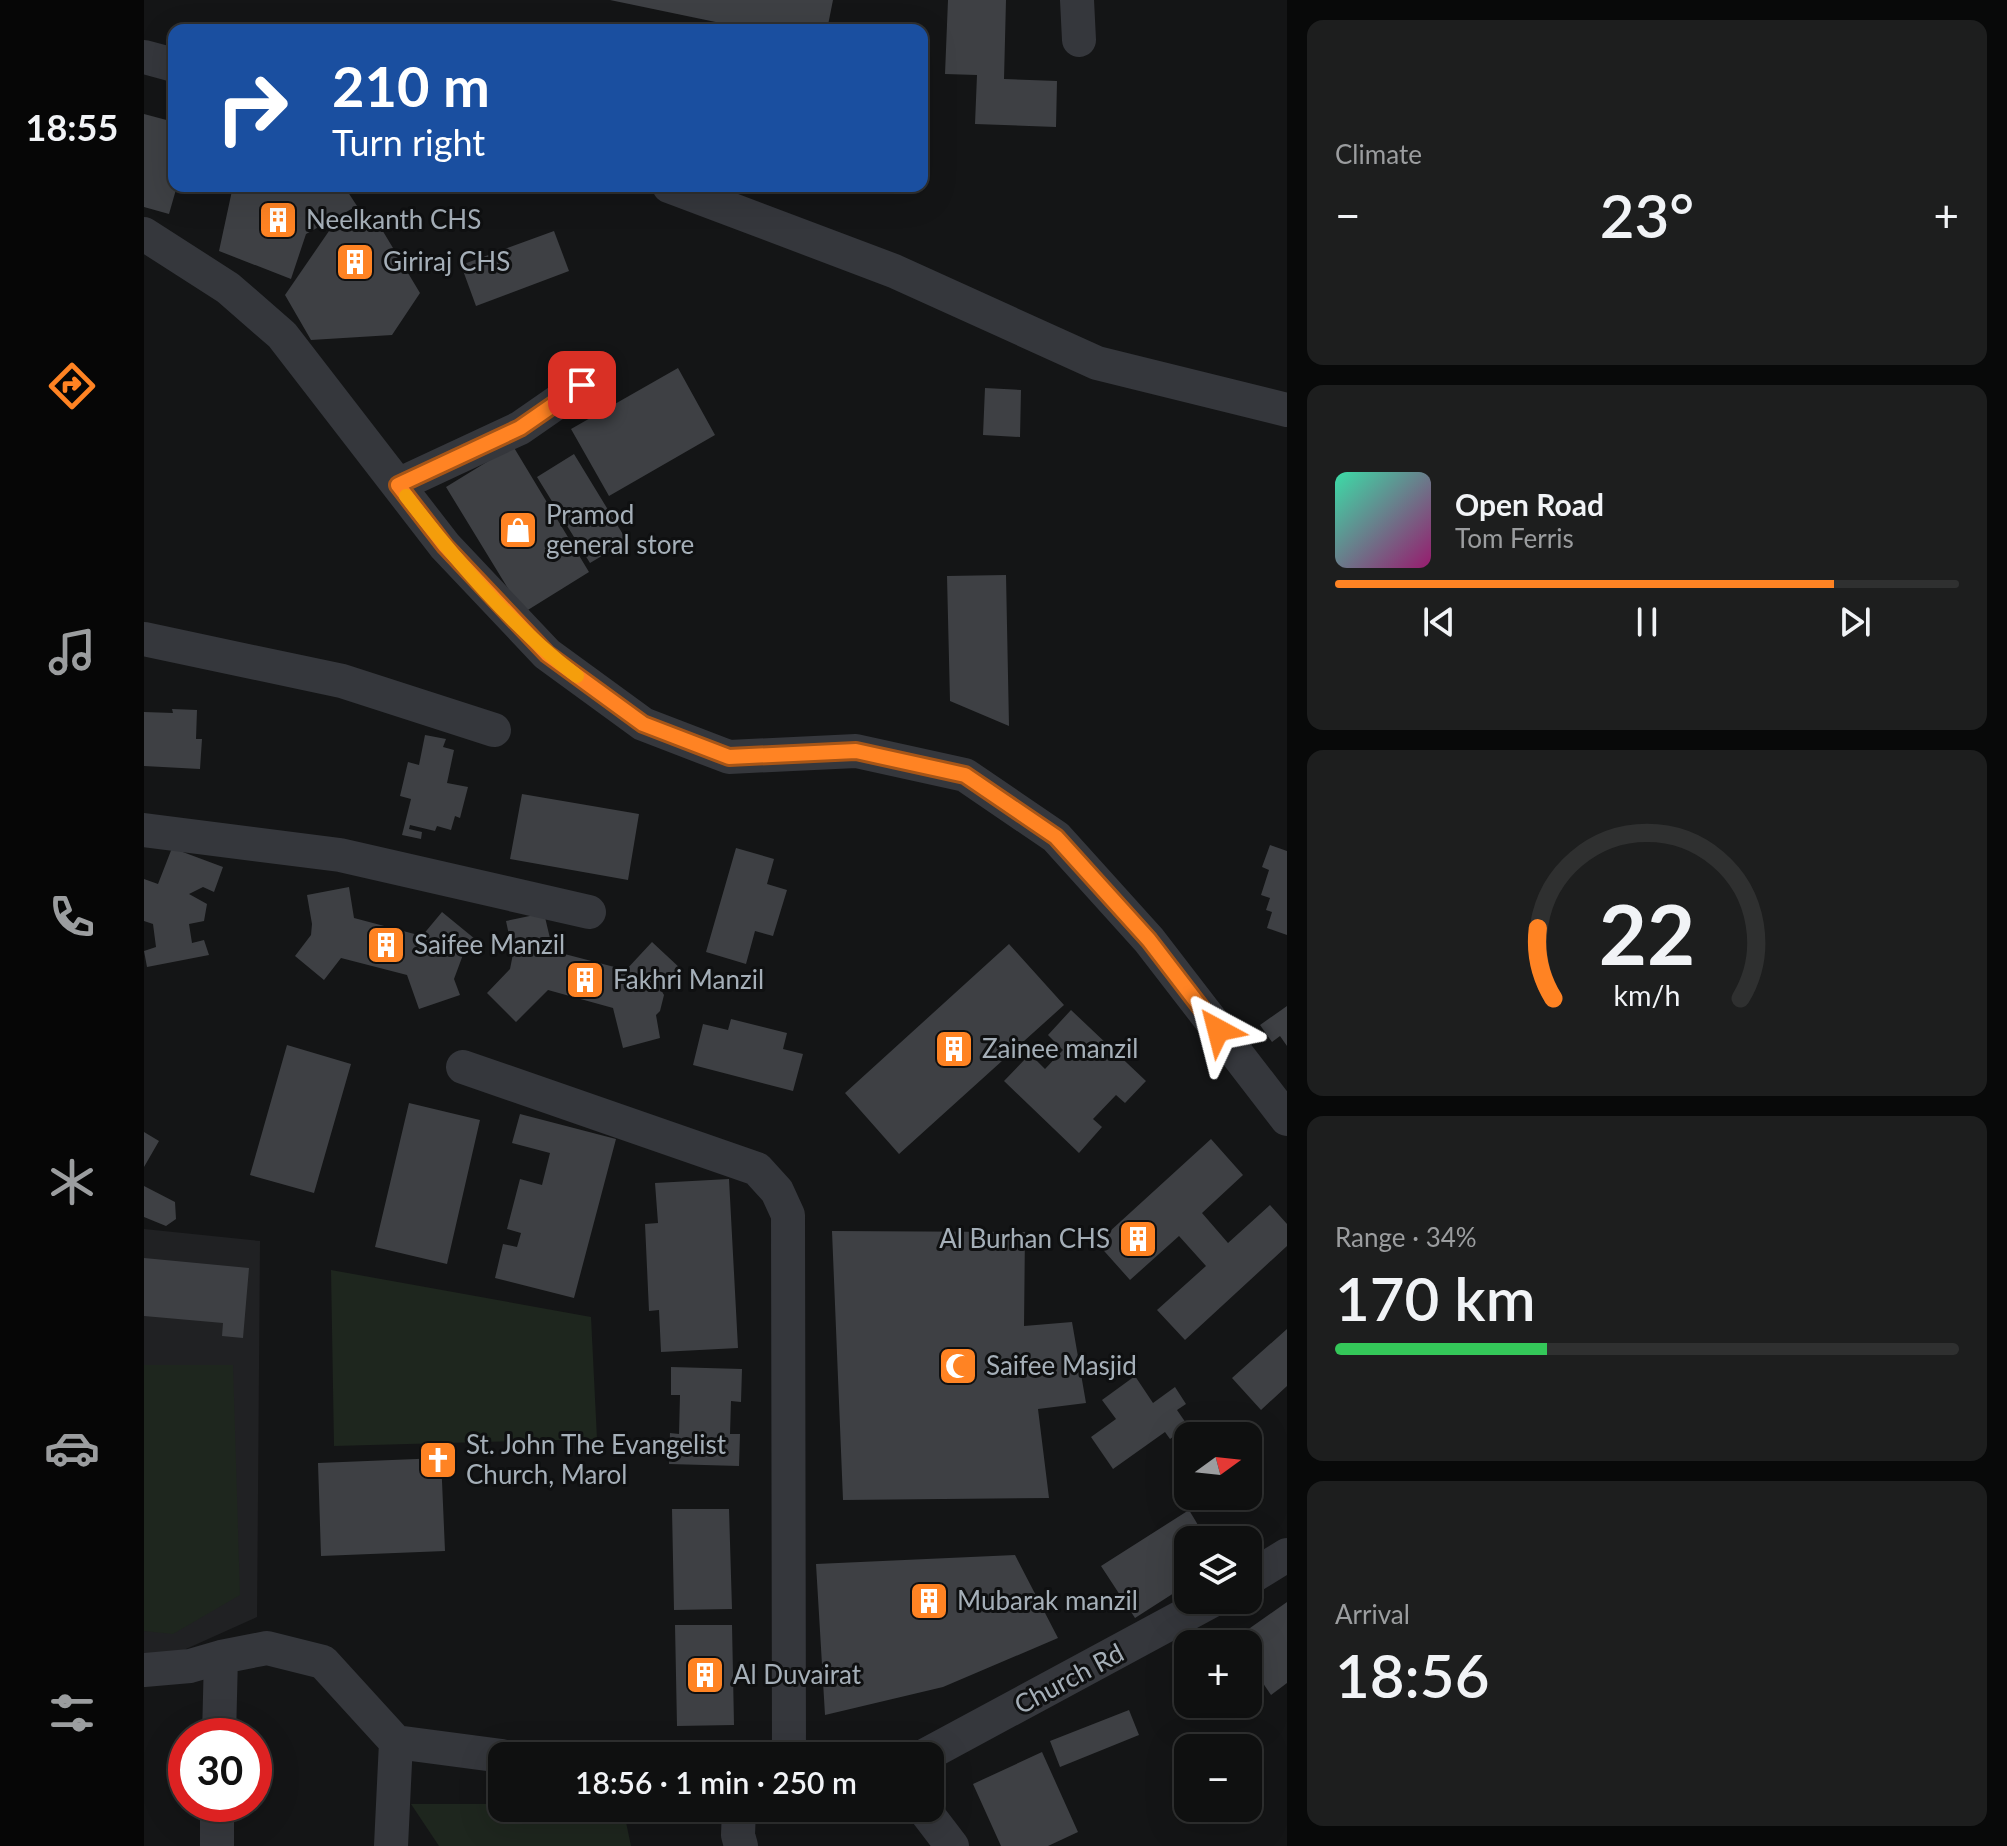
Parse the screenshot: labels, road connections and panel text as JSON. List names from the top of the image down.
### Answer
{
  "streets": {
    "street": ["Church Rd"]
  },
  "places": {
    "building": [
      "Neelkanth CHS",
      "Giriraj CHS",
      "Saifee Manzil",
      "Fakhri Manzil",
      "Zainee manzil",
      "Al Burhan CHS",
      "Mubarak manzil",
      "Al Duvairat"
    ],
    "shop": ["Pramod general store"],
    "mosque": ["Saifee Masjid"],
    "church": ["St. John The Evangelist Church, Marol"]
  },
  "north": "right",
  "page": {
    "tabs": "18:55",
    "tile": [
      "Climate",
      ["Range · 34%", "170 km"],
      ["Arrival", "18:56"]
    ],
    "turn": ["210 m", "Turn right"],
    "heat": ["−", "23°", "+"],
    "song": ["Open Road", "Tom Ferris"],
    "map_buttons": ["+", "−"],
    "limit": "30",
    "trip": "18:56 · 1 min · 250 m",
    "gauge": ["22", "km/h"]
  }
}
